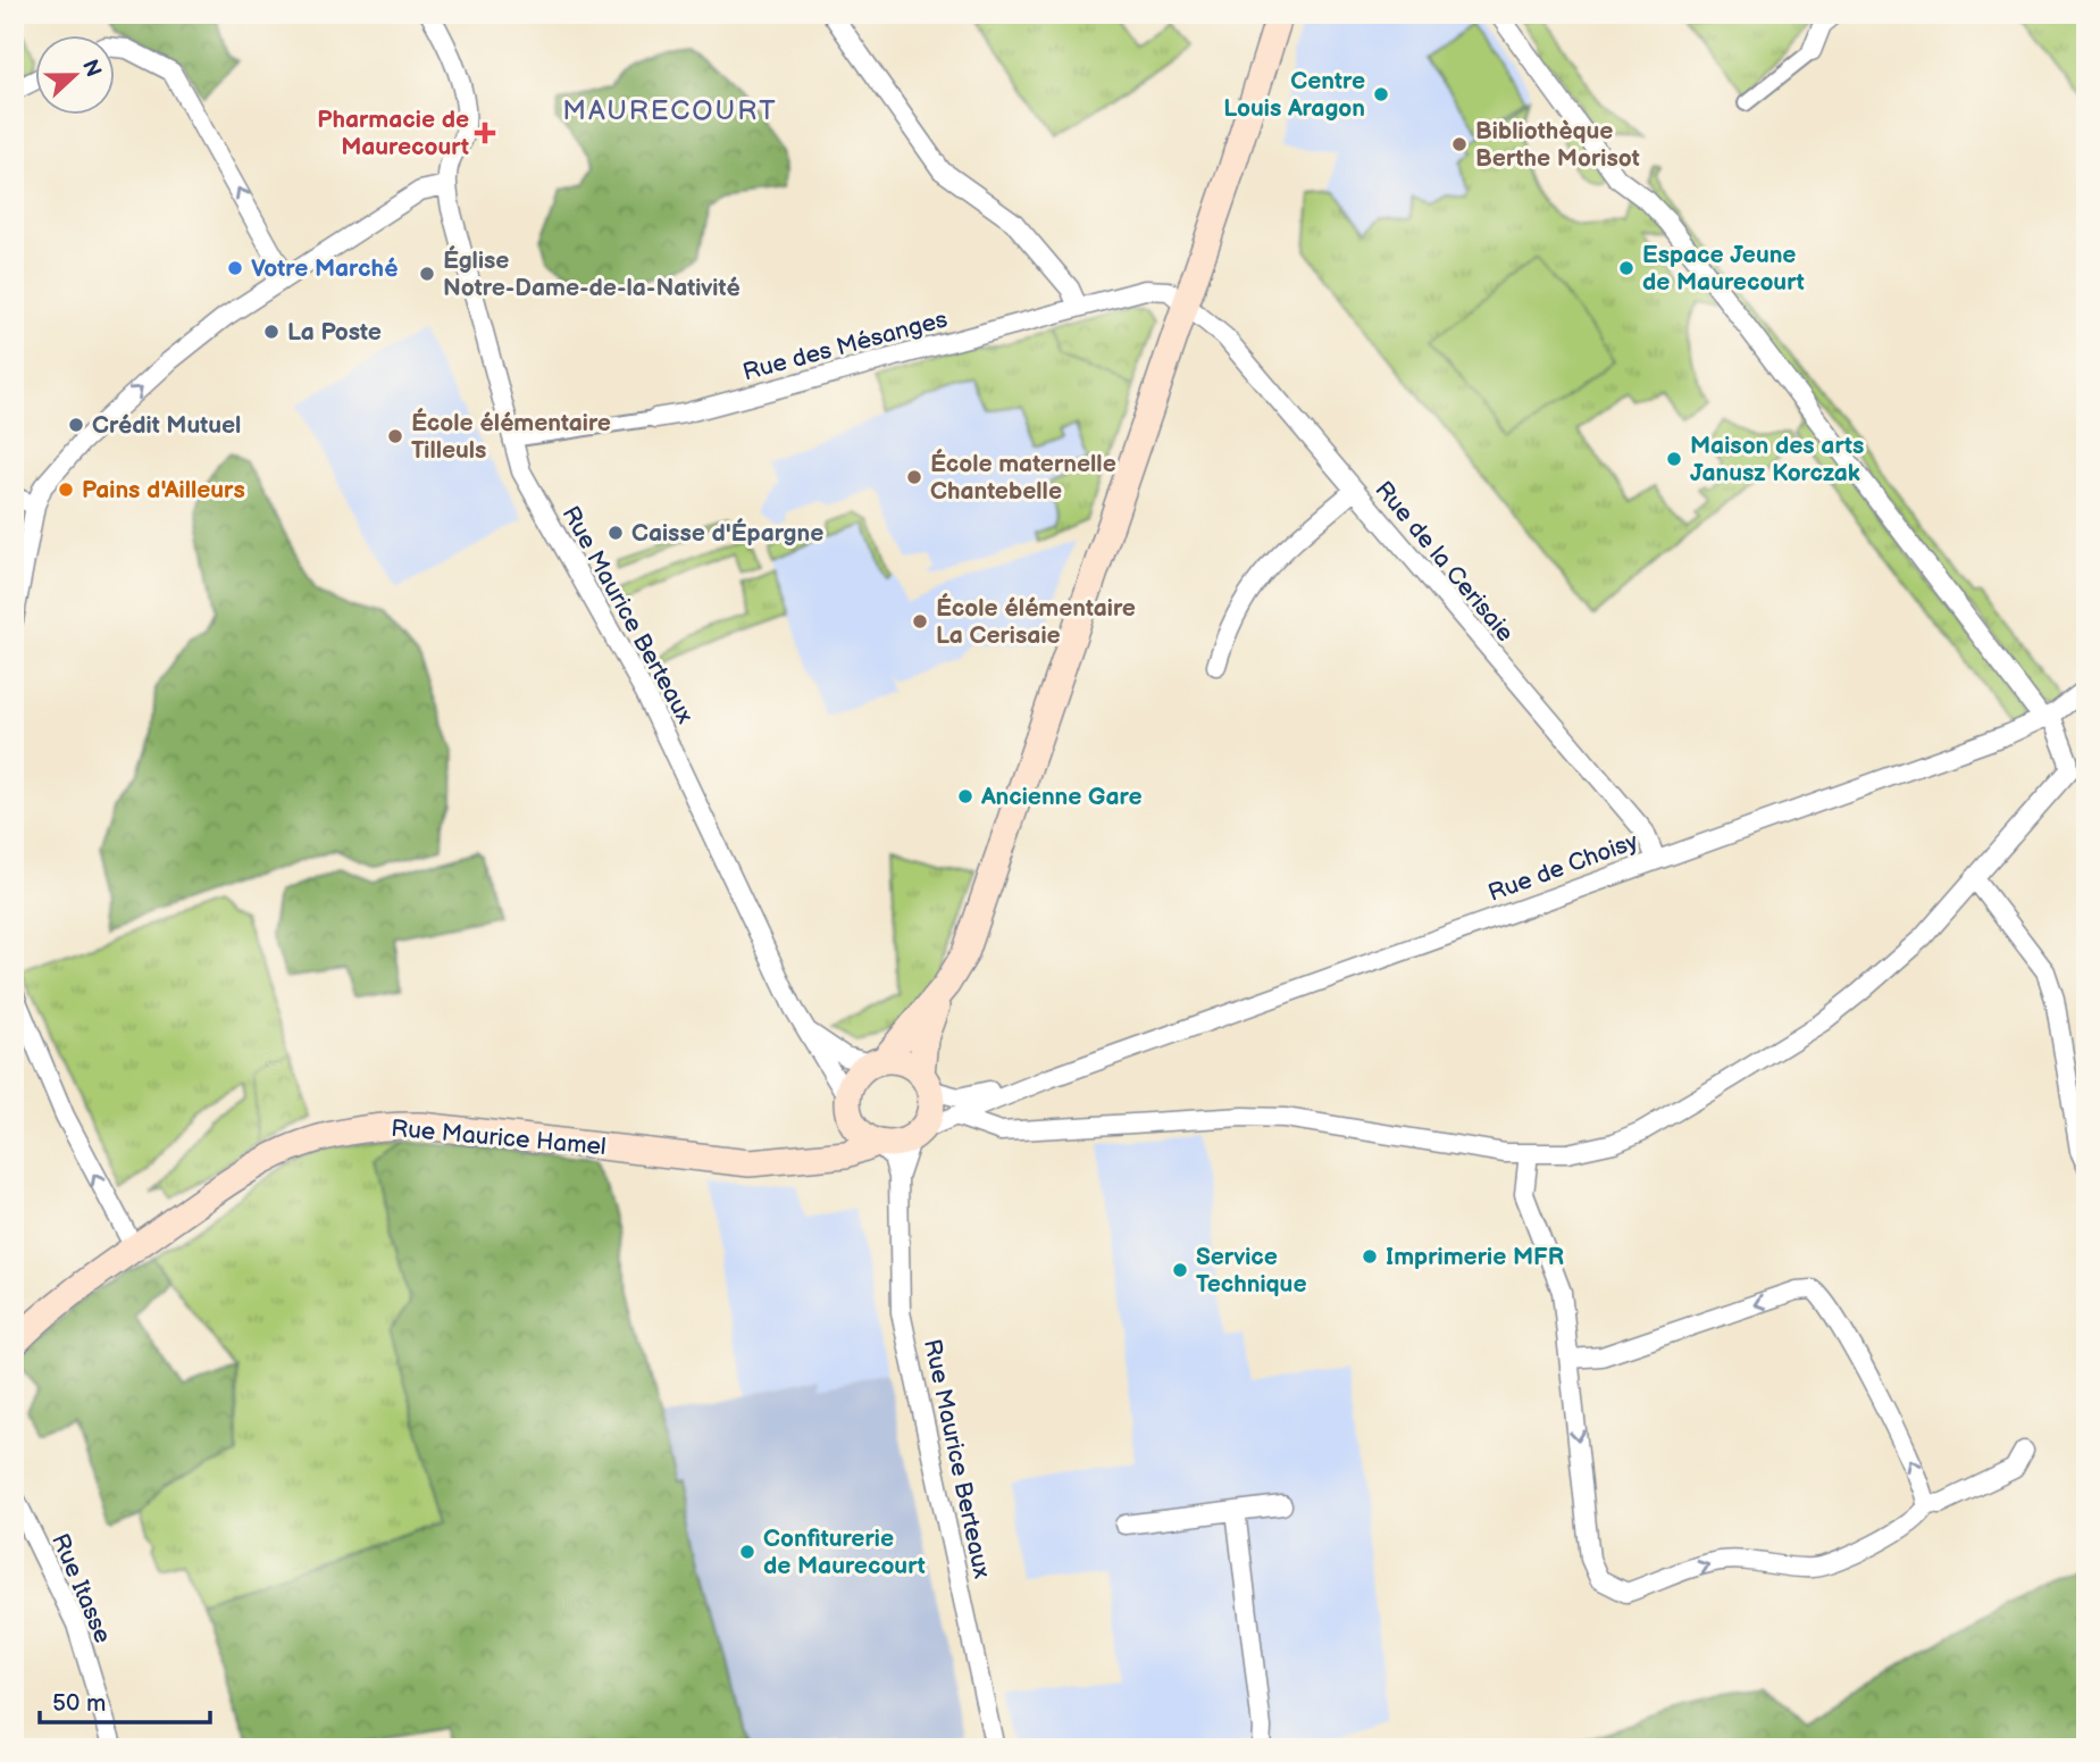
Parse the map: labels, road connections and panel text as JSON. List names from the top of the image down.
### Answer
{
  "streets": {
    "main road": ["Rue Maurice Hamel"],
    "street": [
      "Rue des Mésanges",
      "Rue de la Cerisaie",
      "Rue Maurice Berteaux",
      "Rue de Choisy",
      "Rue Itasse"
    ]
  },
  "crossings": [
    ["Rue des Mésanges", "Rue de la Cerisaie"],
    ["Rue des Mésanges", "Rue Maurice Berteaux"],
    ["Rue de la Cerisaie", "Rue de Choisy"],
    ["Rue Maurice Berteaux", "Rue de Choisy"],
    ["Rue Maurice Berteaux", "Rue Maurice Hamel"],
    ["Rue de Choisy", "Rue Maurice Hamel"]
  ],
  "districts": ["MAURECOURT"],
  "places": {
    "other": [
      "Centre Louis Aragon",
      "Bibliothèque Berthe Morisot",
      "Votre Marché",
      "Espace Jeune de Maurecourt",
      "Église Notre-Dame-de-la-Nativité",
      "La Poste",
      "Crédit Mutuel",
      "École élémentaire Tilleuls",
      "Maison des arts Janusz Korczak",
      "École maternelle Chantebelle",
      "Pains d'Ailleurs",
      "Caisse d'Épargne",
      "École élémentaire La Cerisaie",
      "Ancienne Gare",
      "Imprimerie MFR",
      "Service Technique",
      "Confiturerie de Maurecourt"
    ],
    "health": ["Pharmacie de Maurecourt"]
  },
  "scale_bar": "50 m",
  "north": "right"
}
